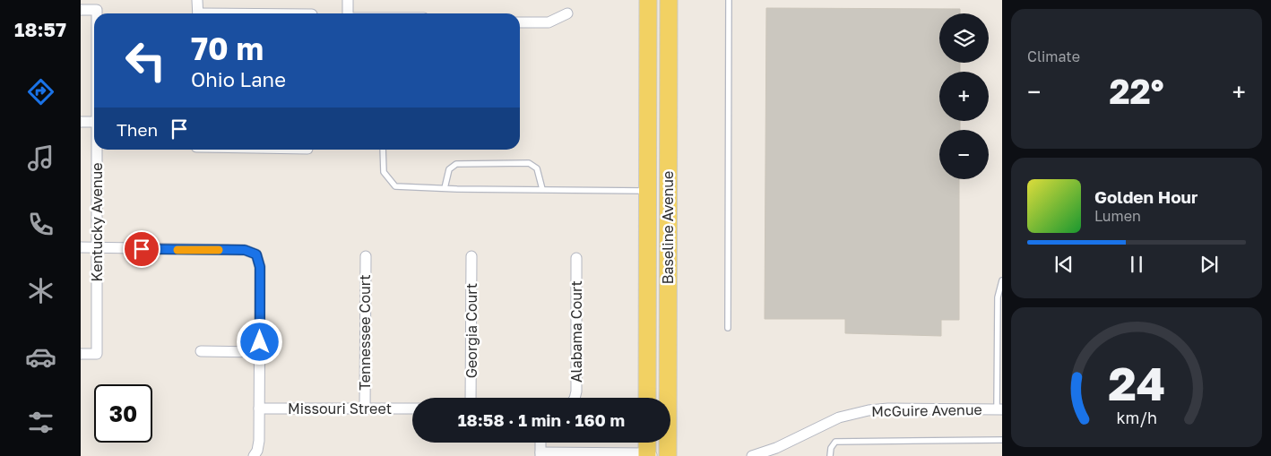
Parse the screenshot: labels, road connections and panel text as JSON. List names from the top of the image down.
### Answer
{
  "streets": {
    "main road": ["Baseline Avenue"],
    "street": [
      "Kentucky Avenue",
      "Georgia Court",
      "Alabama Court",
      "Tennessee Court",
      "Missouri Street",
      "McGuire Avenue"
    ]
  },
  "crossings": [
    ["Tennessee Court", "Missouri Street"]
  ],
  "page": {
    "tabs": "18:57",
    "tile": "Climate",
    "map_buttons": ["+", "−"],
    "turn": ["70 m", "Ohio Lane"],
    "heat": ["−", "22°", "+"],
    "then": "Then",
    "song": ["Golden Hour", "Lumen"],
    "limit": "30",
    "trip": "18:58 · 1 min · 160 m",
    "gauge": ["24", "km/h"]
  }
}
